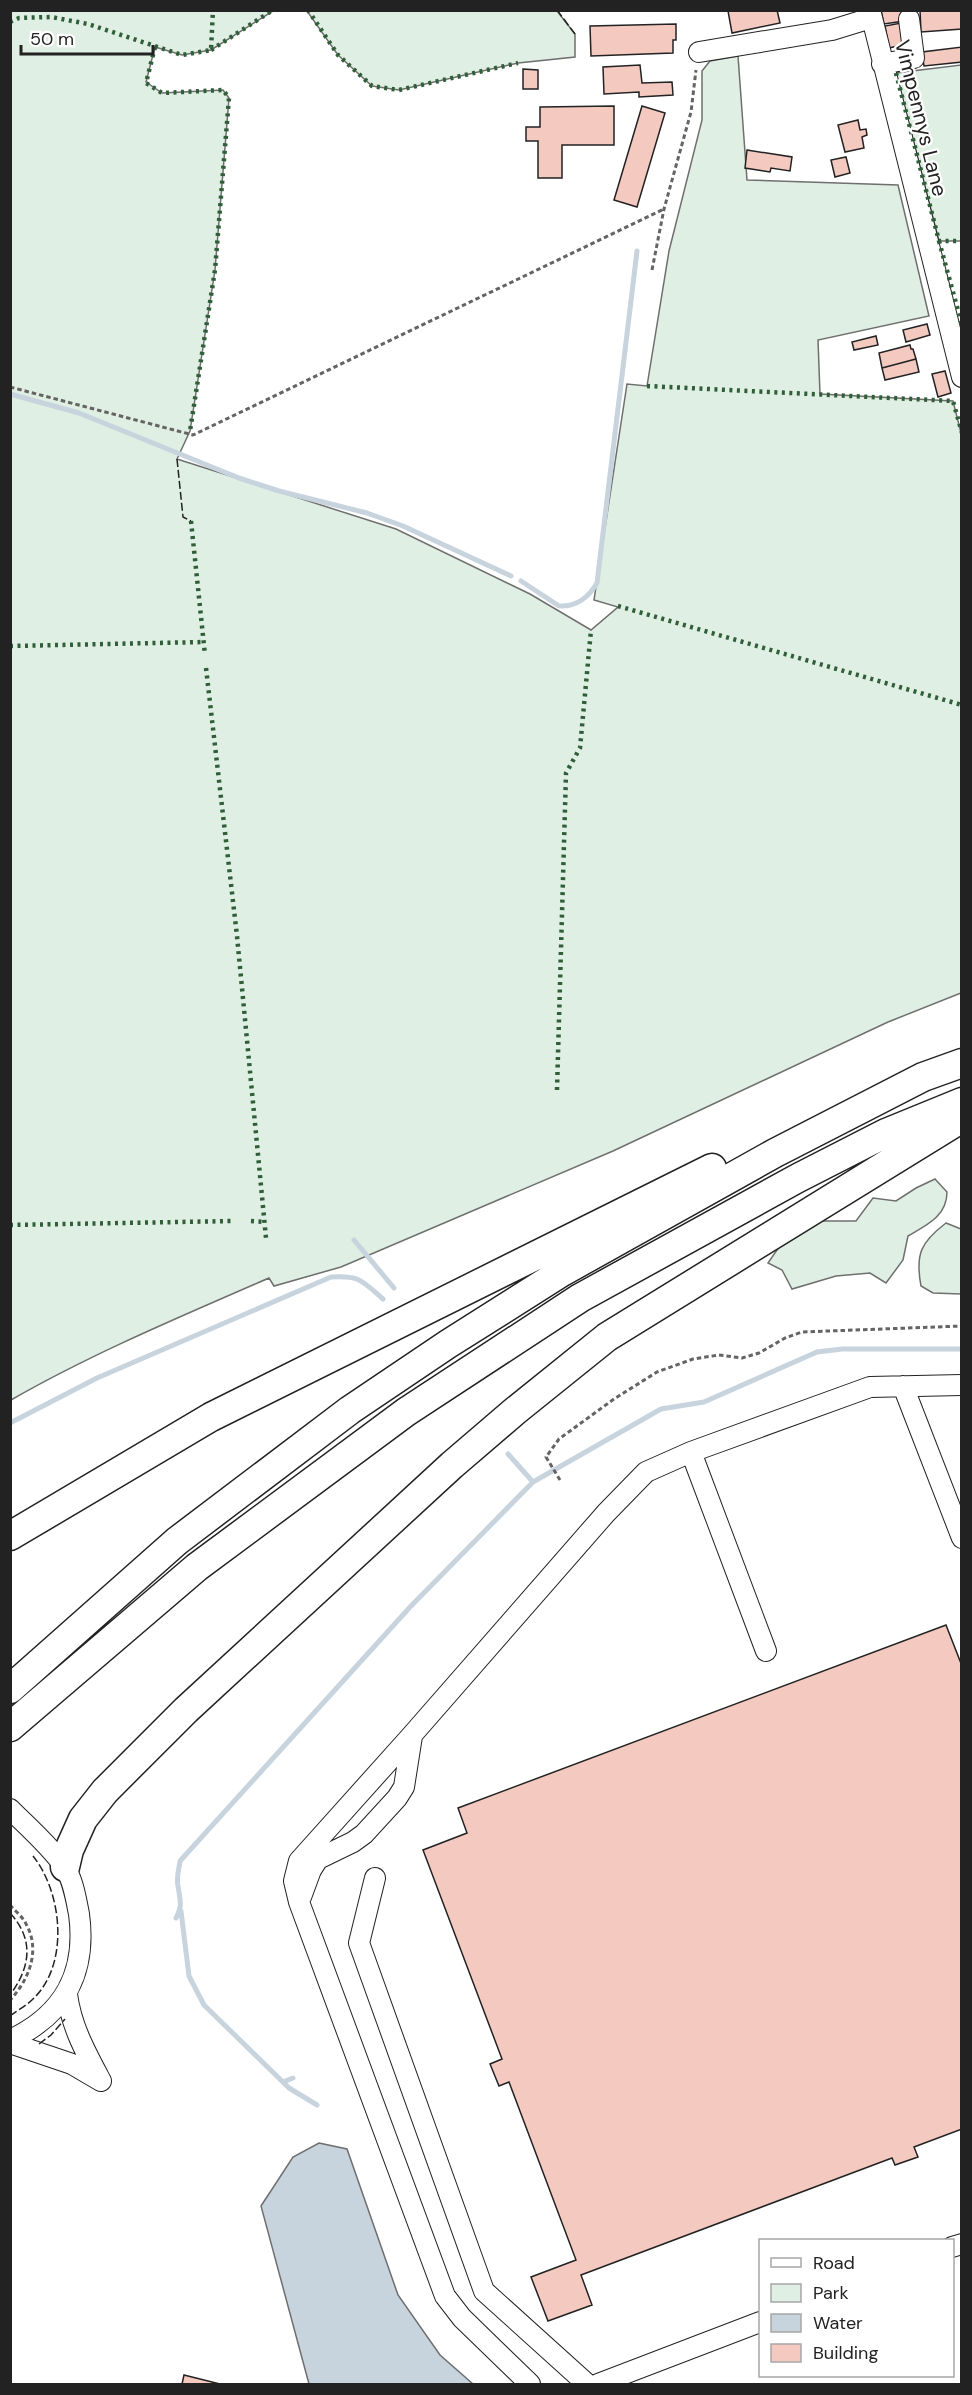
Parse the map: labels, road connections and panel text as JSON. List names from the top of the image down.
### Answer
{
  "streets": {
    "street": ["Vimpennys Lane"]
  },
  "legend": [
    "Road",
    "Park",
    "Water",
    "Building"
  ],
  "scale_bar": "50 m"
}
